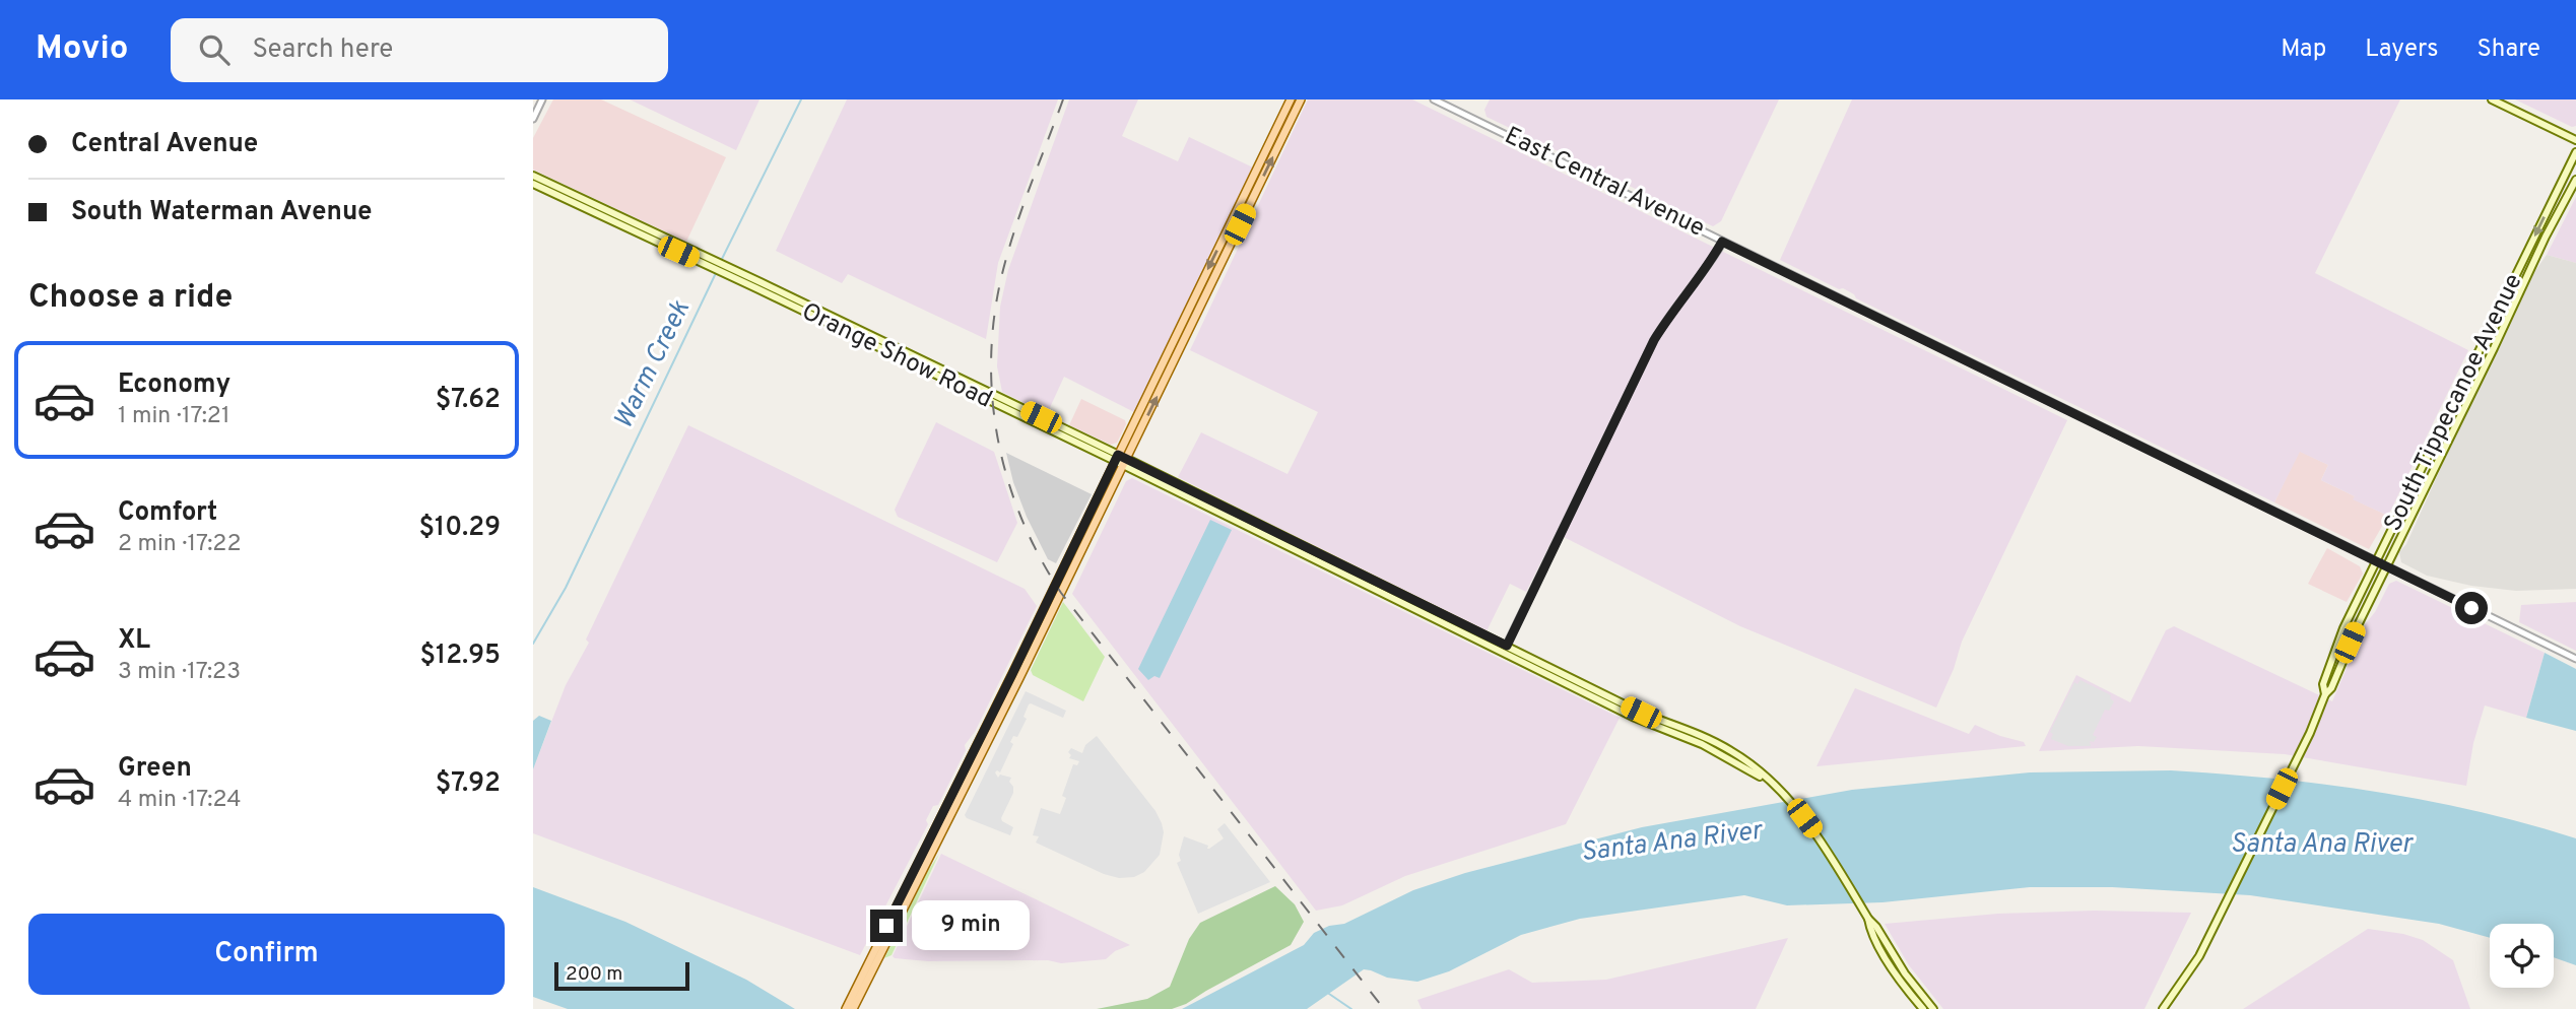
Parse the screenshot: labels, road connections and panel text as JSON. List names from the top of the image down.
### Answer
{
  "streets": {
    "main road": ["Orange Show Road", "South Tippecanoe Avenue"],
    "street": ["East Central Avenue"]
  },
  "crossings": [
    ["East Central Avenue", "South Tippecanoe Avenue"]
  ],
  "water": ["Warm Creek", "Santa Ana River"],
  "scale_bar": "200 m",
  "page": {
    "header": "Movio",
    "search": "Search here",
    "nav": ["Map", "Layers", "Share"],
    "banner": ["Central Avenue", "South Waterman Avenue"],
    "heading": "Choose a ride",
    "list": [
      {
        "name": "Economy",
        "note": "1 min · 17:21",
        "value": "$7.62"
      },
      {
        "name": "Comfort",
        "note": "2 min · 17:22",
        "value": "$10.29"
      },
      {
        "name": "XL",
        "note": "3 min · 17:23",
        "value": "$12.95"
      },
      {
        "name": "Green",
        "note": "4 min · 17:24",
        "value": "$7.92"
      }
    ],
    "buttons": "Confirm",
    "bubble": "9 min",
    "scale": "200 m"
  }
}
